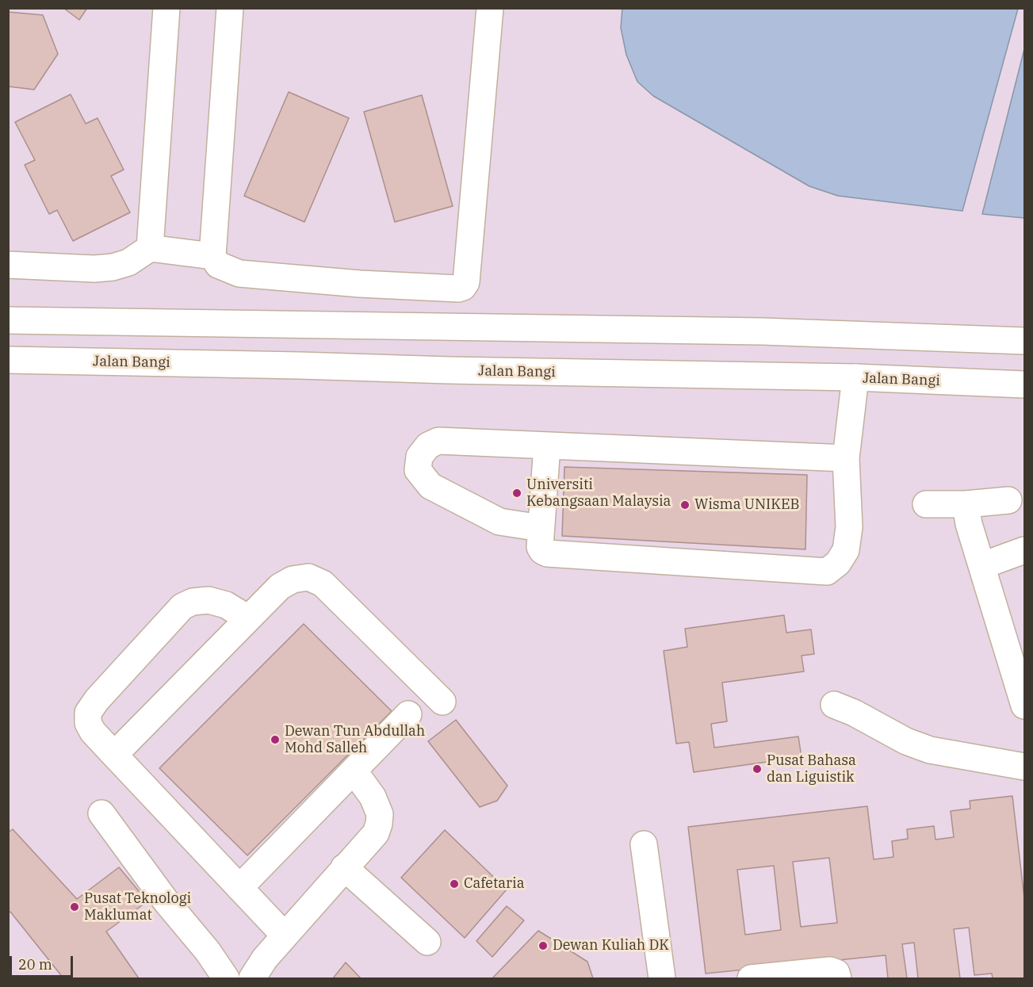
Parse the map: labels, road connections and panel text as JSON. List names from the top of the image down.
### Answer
{
  "streets": {
    "main road": ["Jalan Bangi"]
  },
  "places": [
    "Universiti Kebangsaan Malaysia",
    "Wisma UNIKEB",
    "Dewan Tun Abdullah Mohd Salleh",
    "Pusat Bahasa dan Liguistik",
    "Cafetaria",
    "Pusat Teknologi Maklumat",
    "Dewan Kuliah DK"
  ],
  "scale_bar": "20 m"
}
